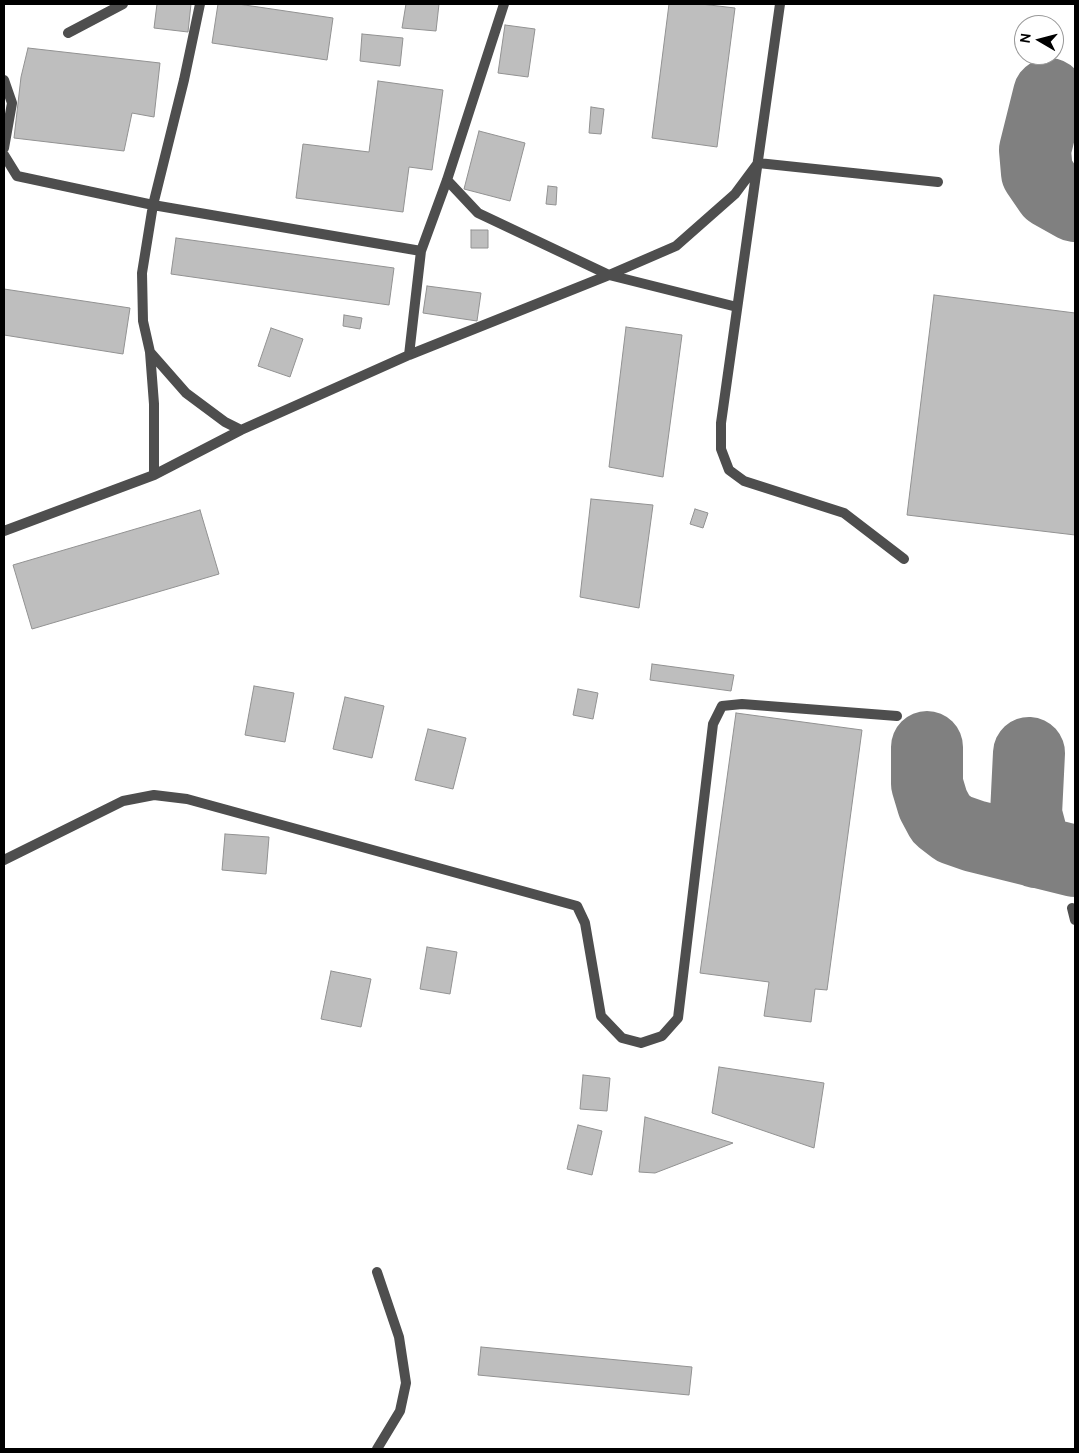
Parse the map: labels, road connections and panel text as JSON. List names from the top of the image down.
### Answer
{
  "north": "left"
}
